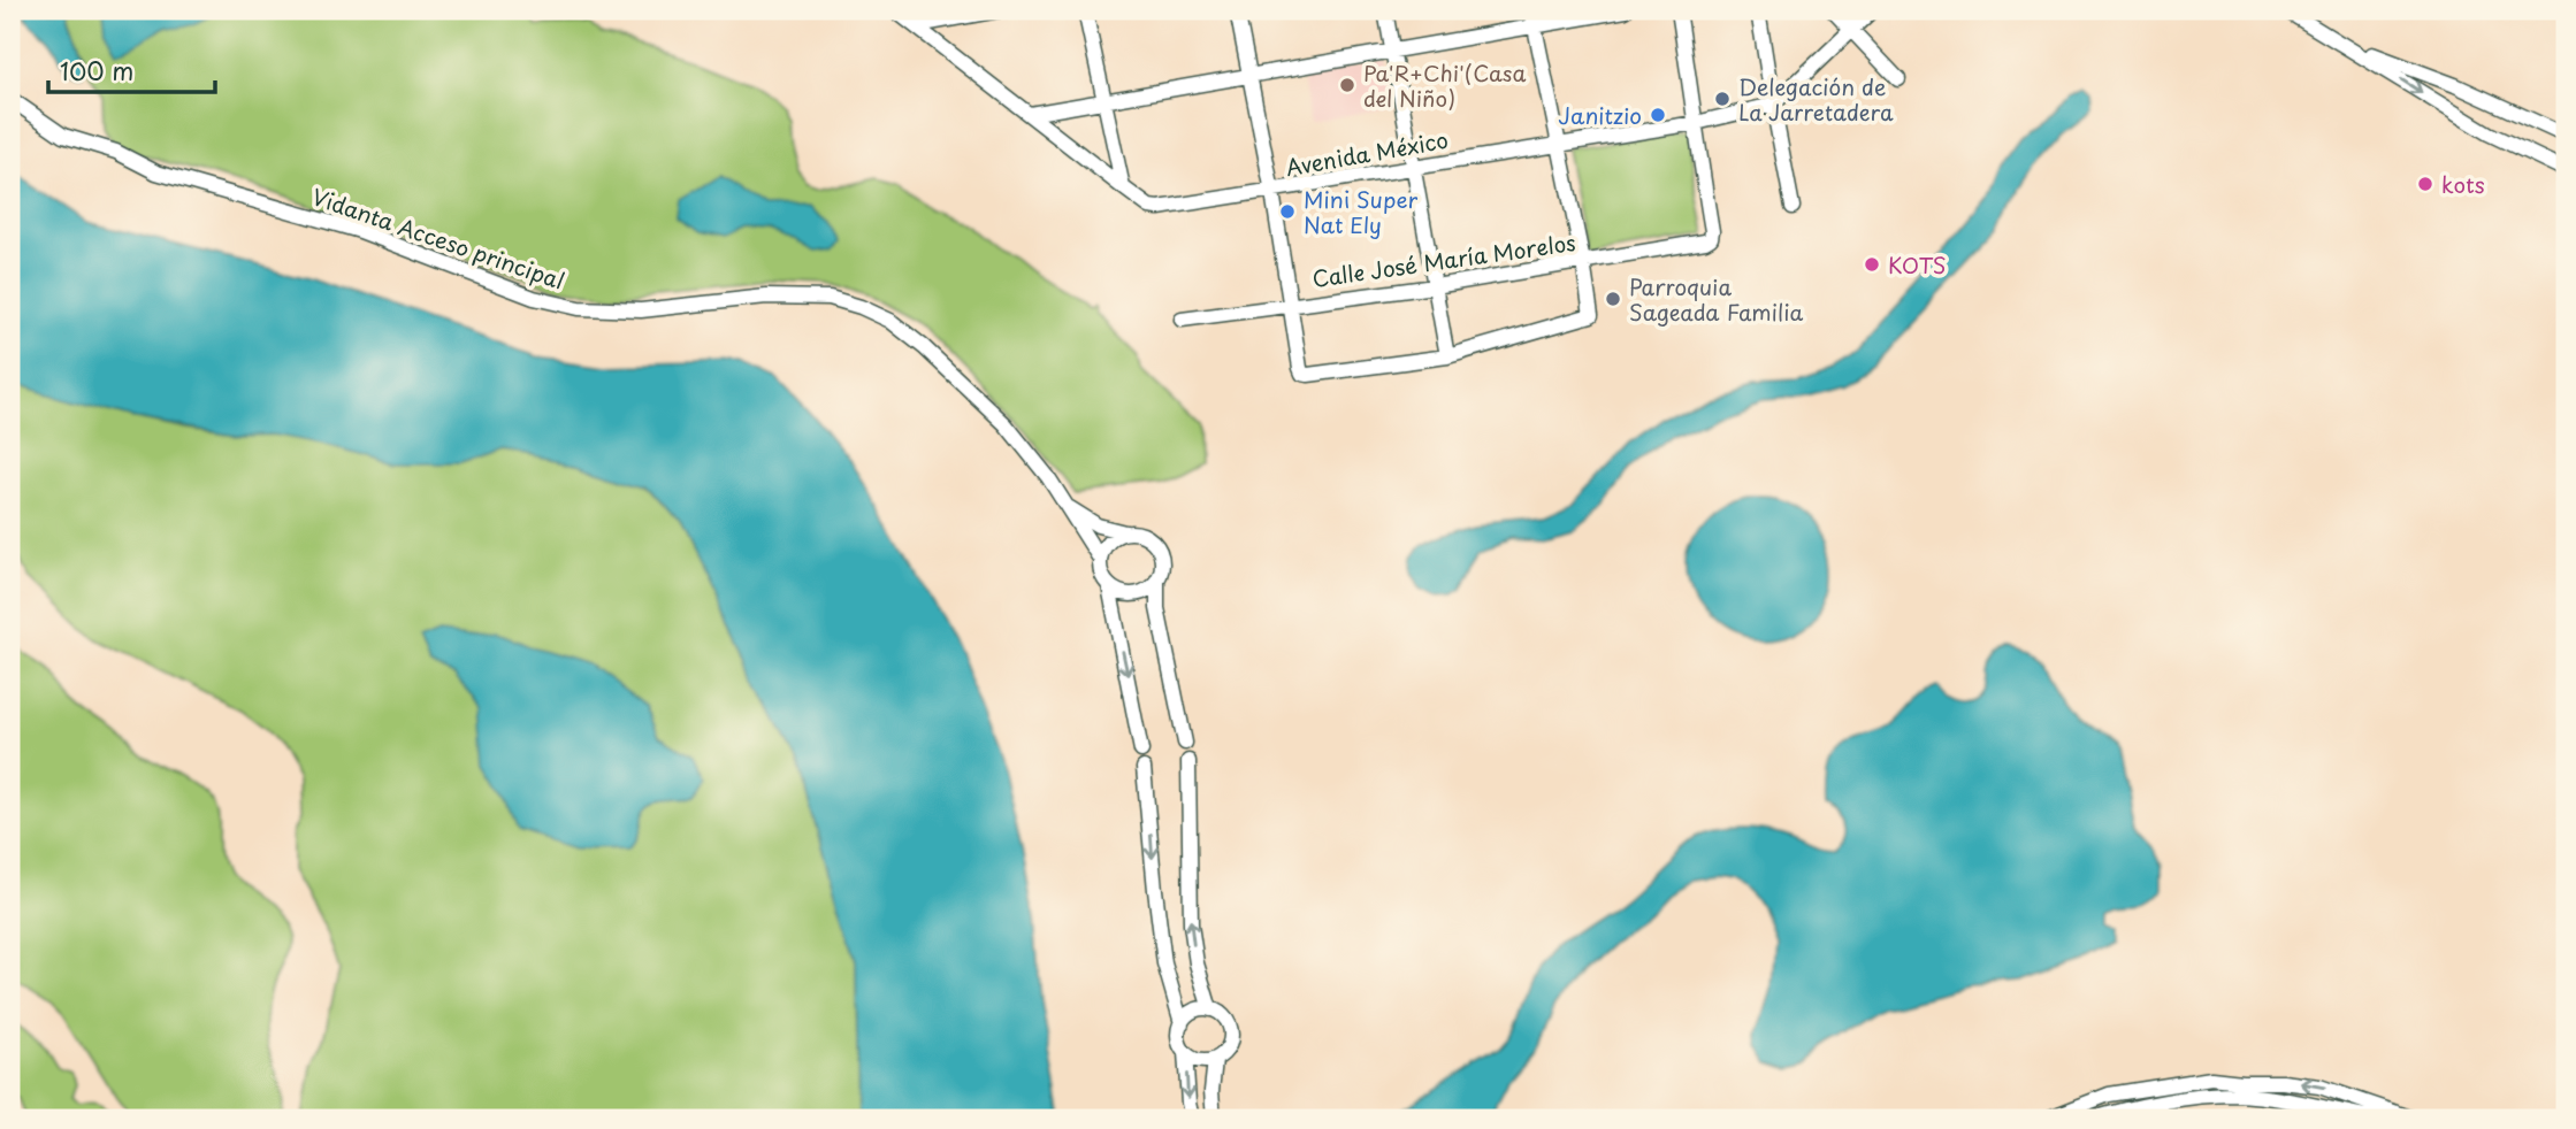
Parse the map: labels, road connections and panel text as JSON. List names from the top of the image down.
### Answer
{
  "streets": {
    "street": ["Avenida México", "Vidanta Acceso principal", "Calle José María Morelos"]
  },
  "crossings": [
    ["Avenida México", "Calle José María Morelos"]
  ],
  "places": [
    "Pa'R+Chi'(Casa del Niño)",
    "Delegación de La Jarretadera",
    "Janitzio",
    "kots",
    "Mini Super Nat Ely",
    "KOTS",
    "Parroquia Sageada Familia"
  ],
  "scale_bar": "100 m"
}
